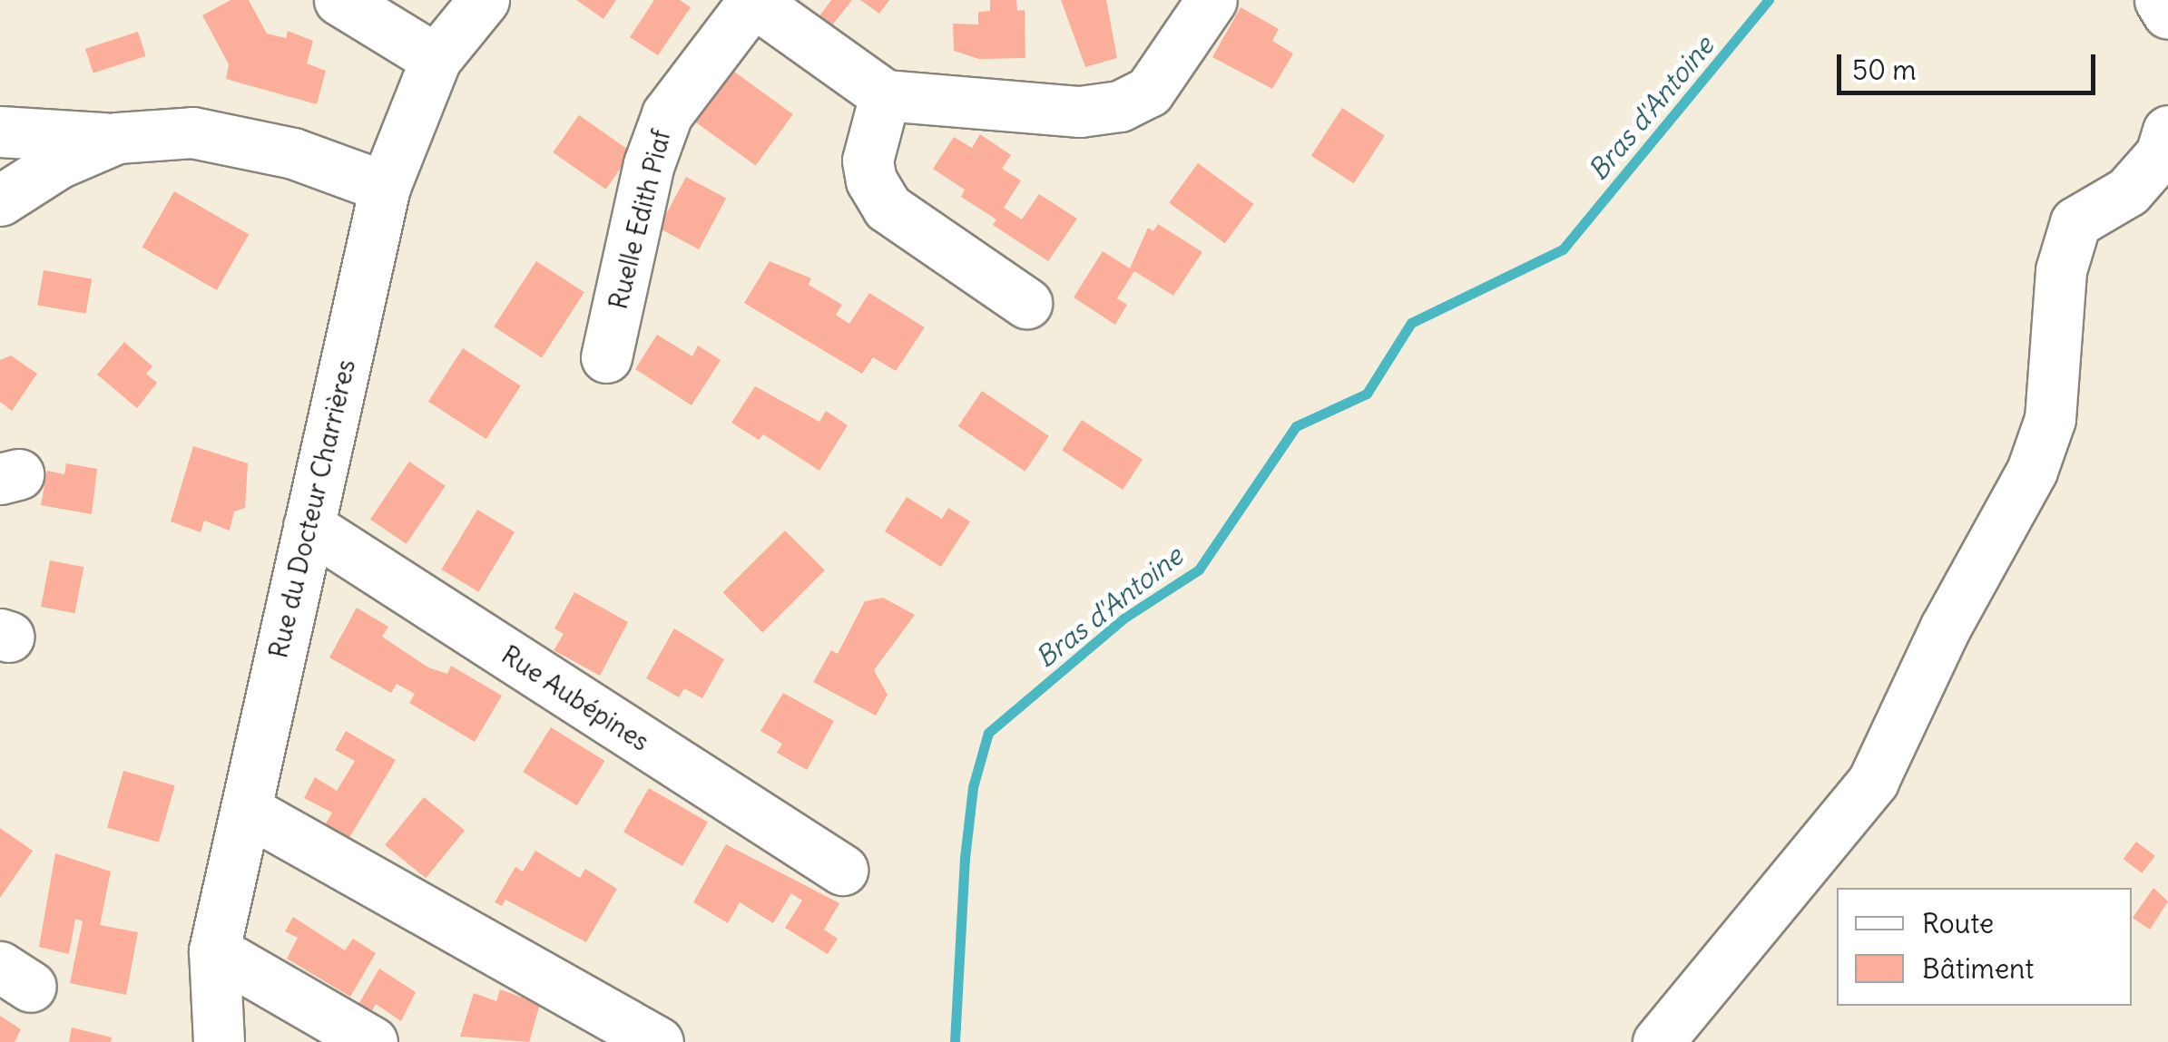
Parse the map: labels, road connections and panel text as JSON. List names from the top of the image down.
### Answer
{
  "streets": {
    "street": ["Ruelle Edith Piaf", "Rue du Docteur Charrières", "Rue Aubépines"]
  },
  "crossings": [
    ["Rue du Docteur Charrières", "Rue Aubépines"]
  ],
  "water": ["Bras d'Antoine"],
  "legend": ["Route", "Bâtiment"],
  "scale_bar": "50 m"
}
